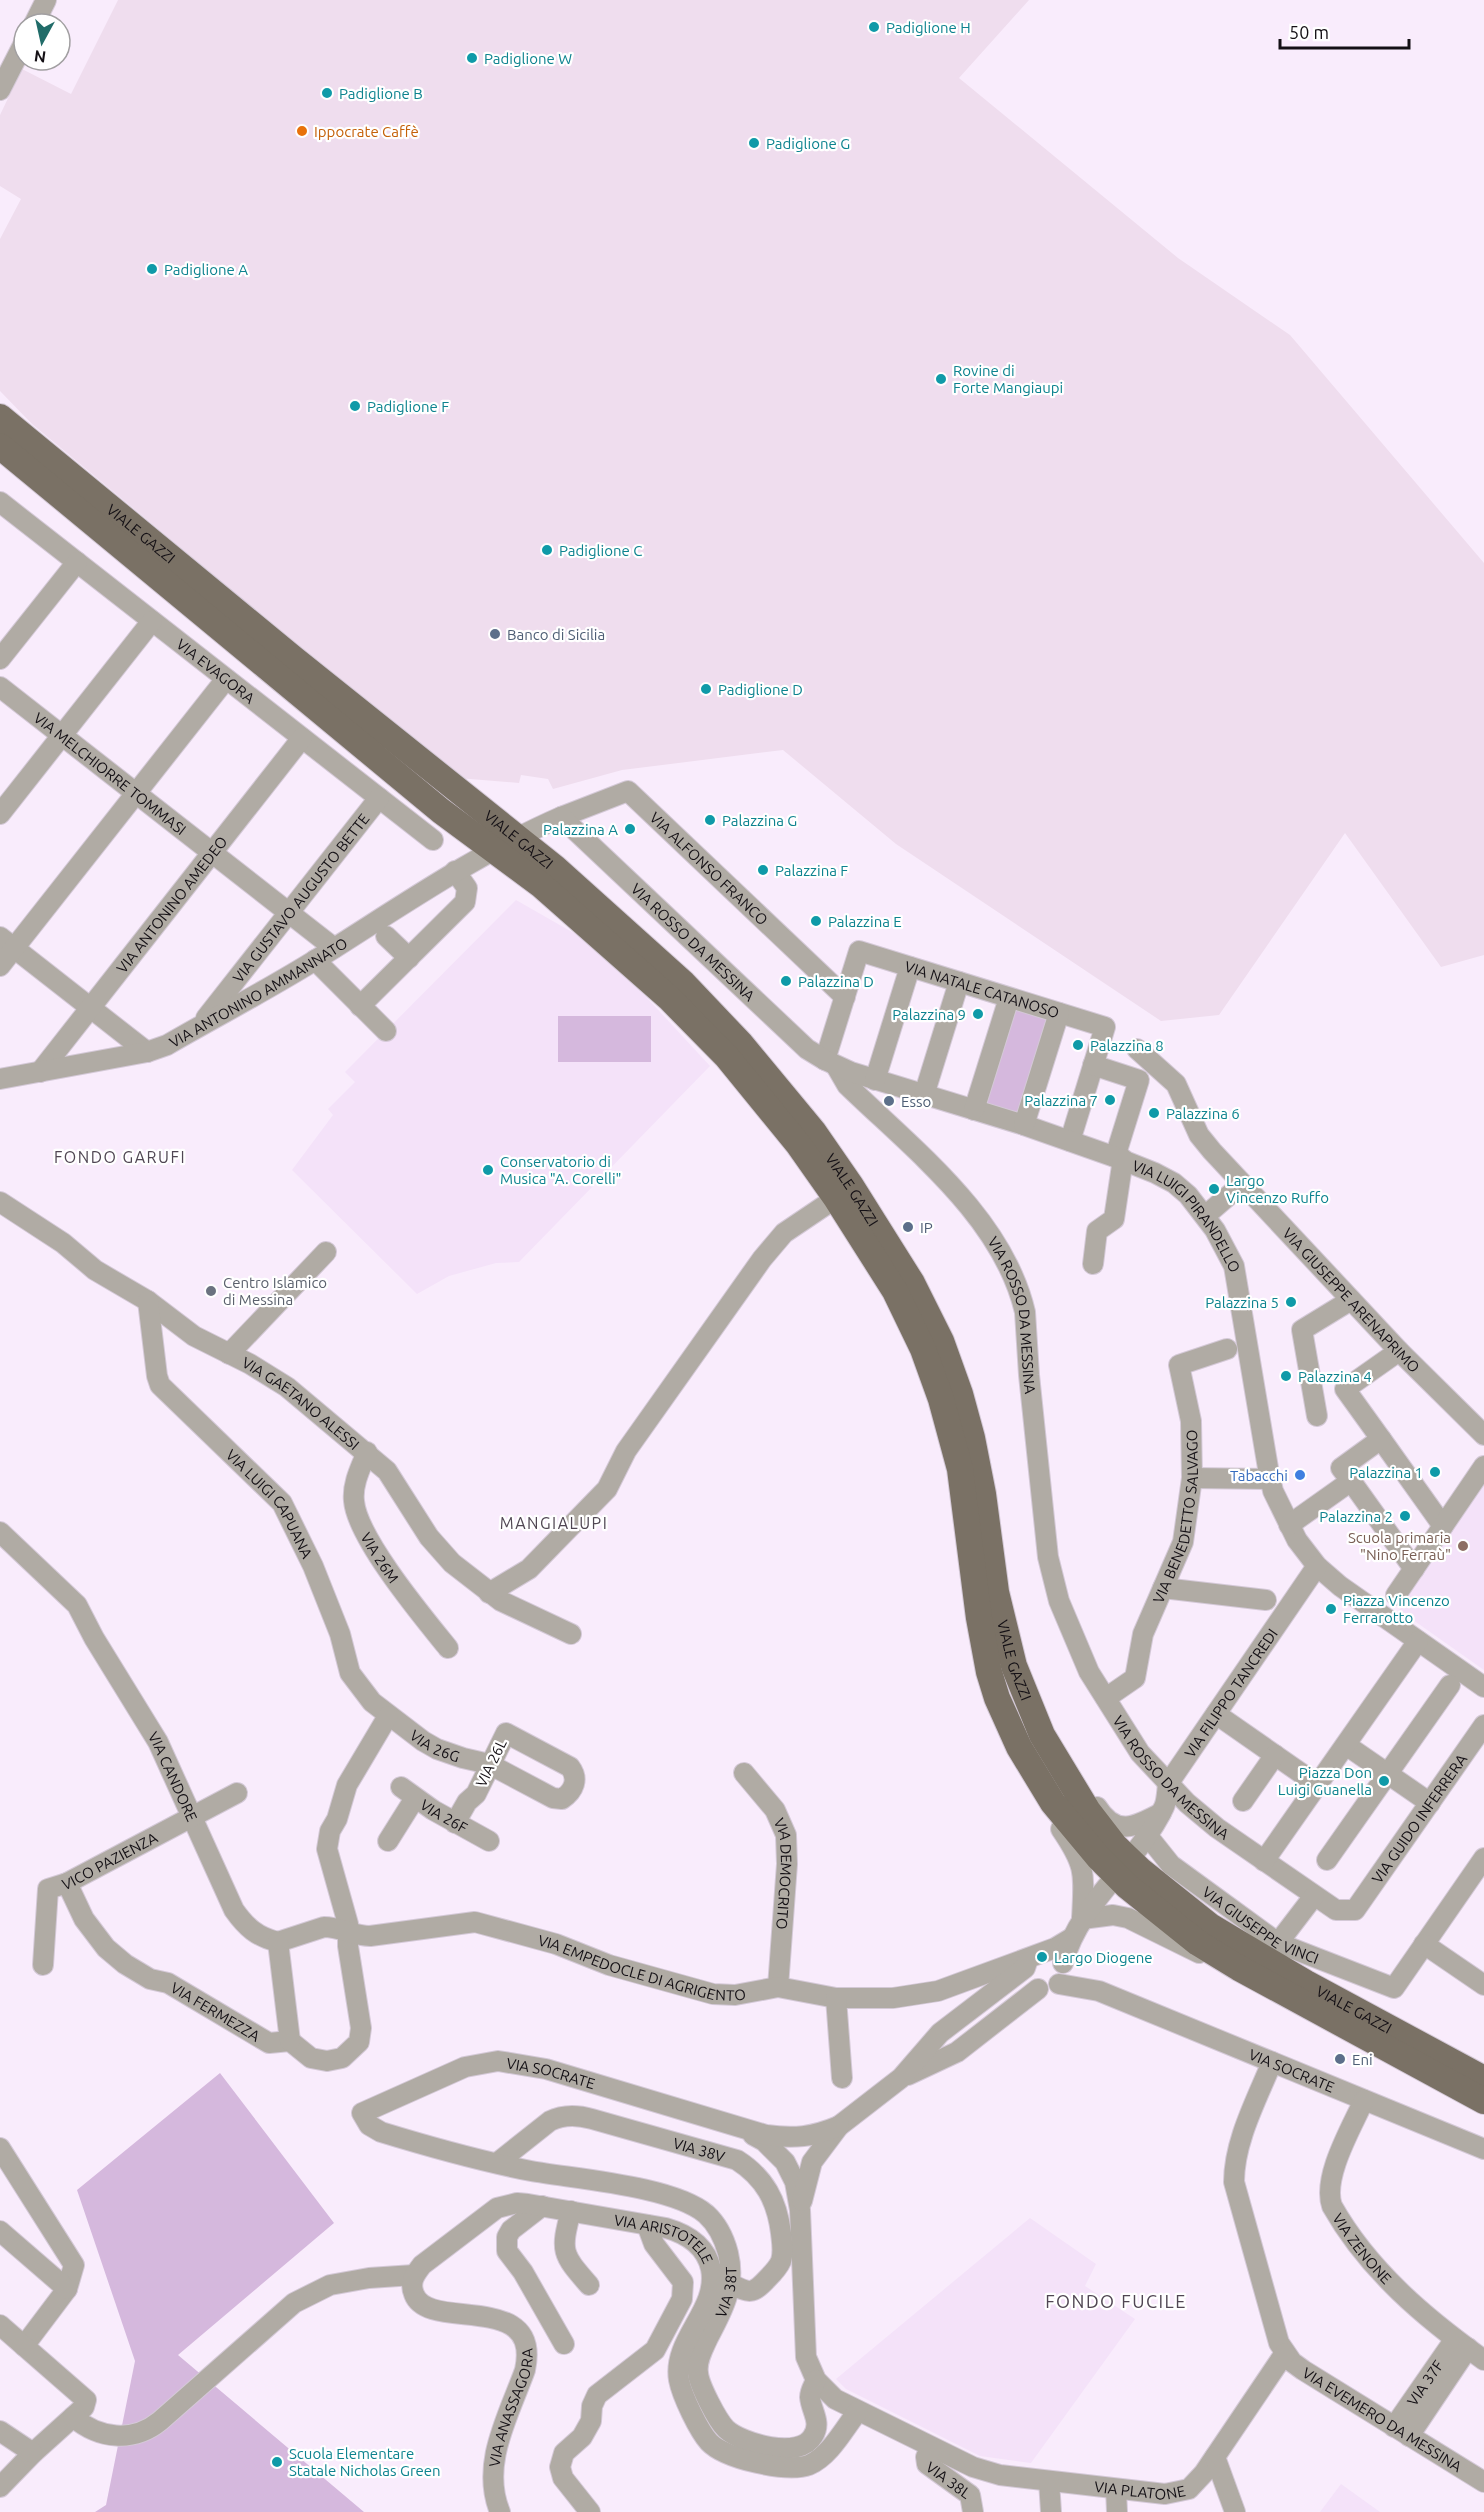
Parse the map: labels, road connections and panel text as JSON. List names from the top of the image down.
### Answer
{
  "streets": {
    "main road": ["VIALE GAZZI"],
    "street": [
      "VIA EVAGORA",
      "VIA MELCHIORRE TOMMASI",
      "VIA ALFONSO FRANCO",
      "VIA GUSTAVO AUGUSTO BETTE",
      "VIA ANTONINO AMEDEO",
      "VIA ROSSO DA MESSINA",
      "VIA NATALE CATANOSO",
      "VIA ANTONINO AMMANNATO",
      "VIA LUIGI PIRANDELLO",
      "VIA GIUSEPPE ARENAPRIMO",
      "VIA GAETANO ALESSI",
      "VIA LUIGI CAPUANA",
      "VIA BENEDETTO SALVAGO",
      "VIA 26M",
      "VIA FILIPPO TANCREDI",
      "VIA 26G",
      "VIA 26L",
      "VIA CANDORE",
      "VIA 26F",
      "VIA GUIDO INFERRERA",
      "VICO PAZIENZA",
      "VIA DEMOCRITO",
      "VIA GIUSEPPE VINCI",
      "VIA EMPEDOCLE DI AGRIGENTO",
      "VIA FERMEZZA",
      "VIA SOCRATE",
      "VIA 38V",
      "VIA ARISTOTELE",
      "VIA ZENONE",
      "VIA 38T",
      "VIA 37F",
      "VIA ANASSAGORA",
      "VIA EVEMERO DA MESSINA",
      "VIA 38L",
      "VIA PLATONE"
    ]
  },
  "crossings": [
    ["VIALE GAZZI", "VIA ANTONINO AMMANNATO"],
    ["VIALE GAZZI", "VIA FILIPPO TANCREDI"],
    ["VIA EVAGORA", "VIA GUSTAVO AUGUSTO BETTE"],
    ["VIA EVAGORA", "VIA ANTONINO AMEDEO"],
    ["VIA MELCHIORRE TOMMASI", "VIA GUSTAVO AUGUSTO BETTE"],
    ["VIA MELCHIORRE TOMMASI", "VIA ANTONINO AMEDEO"],
    ["VIA MELCHIORRE TOMMASI", "VIA ANTONINO AMMANNATO"],
    ["VIA ALFONSO FRANCO", "VIA ROSSO DA MESSINA"],
    ["VIA ALFONSO FRANCO", "VIA NATALE CATANOSO"],
    ["VIA GUSTAVO AUGUSTO BETTE", "VIA ANTONINO AMMANNATO"],
    ["VIA ANTONINO AMEDEO", "VIA ANTONINO AMMANNATO"],
    ["VIA ROSSO DA MESSINA", "VIA LUIGI PIRANDELLO"],
    ["VIA ROSSO DA MESSINA", "VIA BENEDETTO SALVAGO"],
    ["VIA ROSSO DA MESSINA", "VIA FILIPPO TANCREDI"],
    ["VIA ROSSO DA MESSINA", "VIA GUIDO INFERRERA"],
    ["VIA LUIGI PIRANDELLO", "VIA FILIPPO TANCREDI"],
    ["VIA GAETANO ALESSI", "VIA LUIGI CAPUANA"],
    ["VIA GAETANO ALESSI", "VIA 26M"],
    ["VIA LUIGI CAPUANA", "VIA 26G"],
    ["VIA FILIPPO TANCREDI", "VIA GIUSEPPE VINCI"],
    ["VIA FILIPPO TANCREDI", "VIA EMPEDOCLE DI AGRIGENTO"],
    ["VIA FILIPPO TANCREDI", "VIA SOCRATE"],
    ["VIA 26G", "VIA 26L"],
    ["VIA 26L", "VIA 26F"],
    ["VIA CANDORE", "VICO PAZIENZA"],
    ["VIA CANDORE", "VIA EMPEDOCLE DI AGRIGENTO"],
    ["VICO PAZIENZA", "VIA FERMEZZA"],
    ["VIA DEMOCRITO", "VIA EMPEDOCLE DI AGRIGENTO"],
    ["VIA EMPEDOCLE DI AGRIGENTO", "VIA SOCRATE"],
    ["VIA SOCRATE", "VIA ZENONE"],
    ["VIA SOCRATE", "VIA 38T"],
    ["VIA SOCRATE", "VIA PLATONE"],
    ["VIA 38V", "VIA 38T"],
    ["VIA ARISTOTELE", "VIA ANASSAGORA"],
    ["VIA ARISTOTELE", "VIA PLATONE"],
    ["VIA ZENONE", "VIA 37F"],
    ["VIA 38T", "VIA PLATONE"],
    ["VIA 37F", "VIA EVEMERO DA MESSINA"],
    ["VIA EVEMERO DA MESSINA", "VIA PLATONE"],
    ["VIA 38L", "VIA PLATONE"]
  ],
  "districts": ["FONDO GARUFI", "MANGIALUPI", "FONDO FUCILE"],
  "places": [
    "Padiglione H",
    "Padiglione W",
    "Padiglione B",
    "Ippocrate Caffè",
    "Padiglione G",
    "Padiglione A",
    "Rovine di Forte Mangiaupi",
    "Padiglione F",
    "Padiglione C",
    "Banco di Sicilia",
    "Padiglione D",
    "Palazzina G",
    "Palazzina A",
    "Palazzina F",
    "Palazzina E",
    "Palazzina D",
    "Palazzina 9",
    "Palazzina 8",
    "Palazzina 7",
    "Esso",
    "Palazzina 6",
    "Conservatorio di Musica \"A. Corelli\"",
    "Largo Vincenzo Ruffo",
    "IP",
    "Centro Islamico di Messina",
    "Palazzina 5",
    "Palazzina 4",
    "Palazzina 1",
    "Tabacchi",
    "Palazzina 2",
    "Scuola primaria \"Nino Ferraù\"",
    "Piazza Vincenzo Ferrarotto",
    "Piazza Don Luigi Guanella",
    "Largo Diogene",
    "Eni",
    "Scuola Elementare Statale Nicholas Green"
  ],
  "scale_bar": "50 m",
  "north": "bottom"
}
